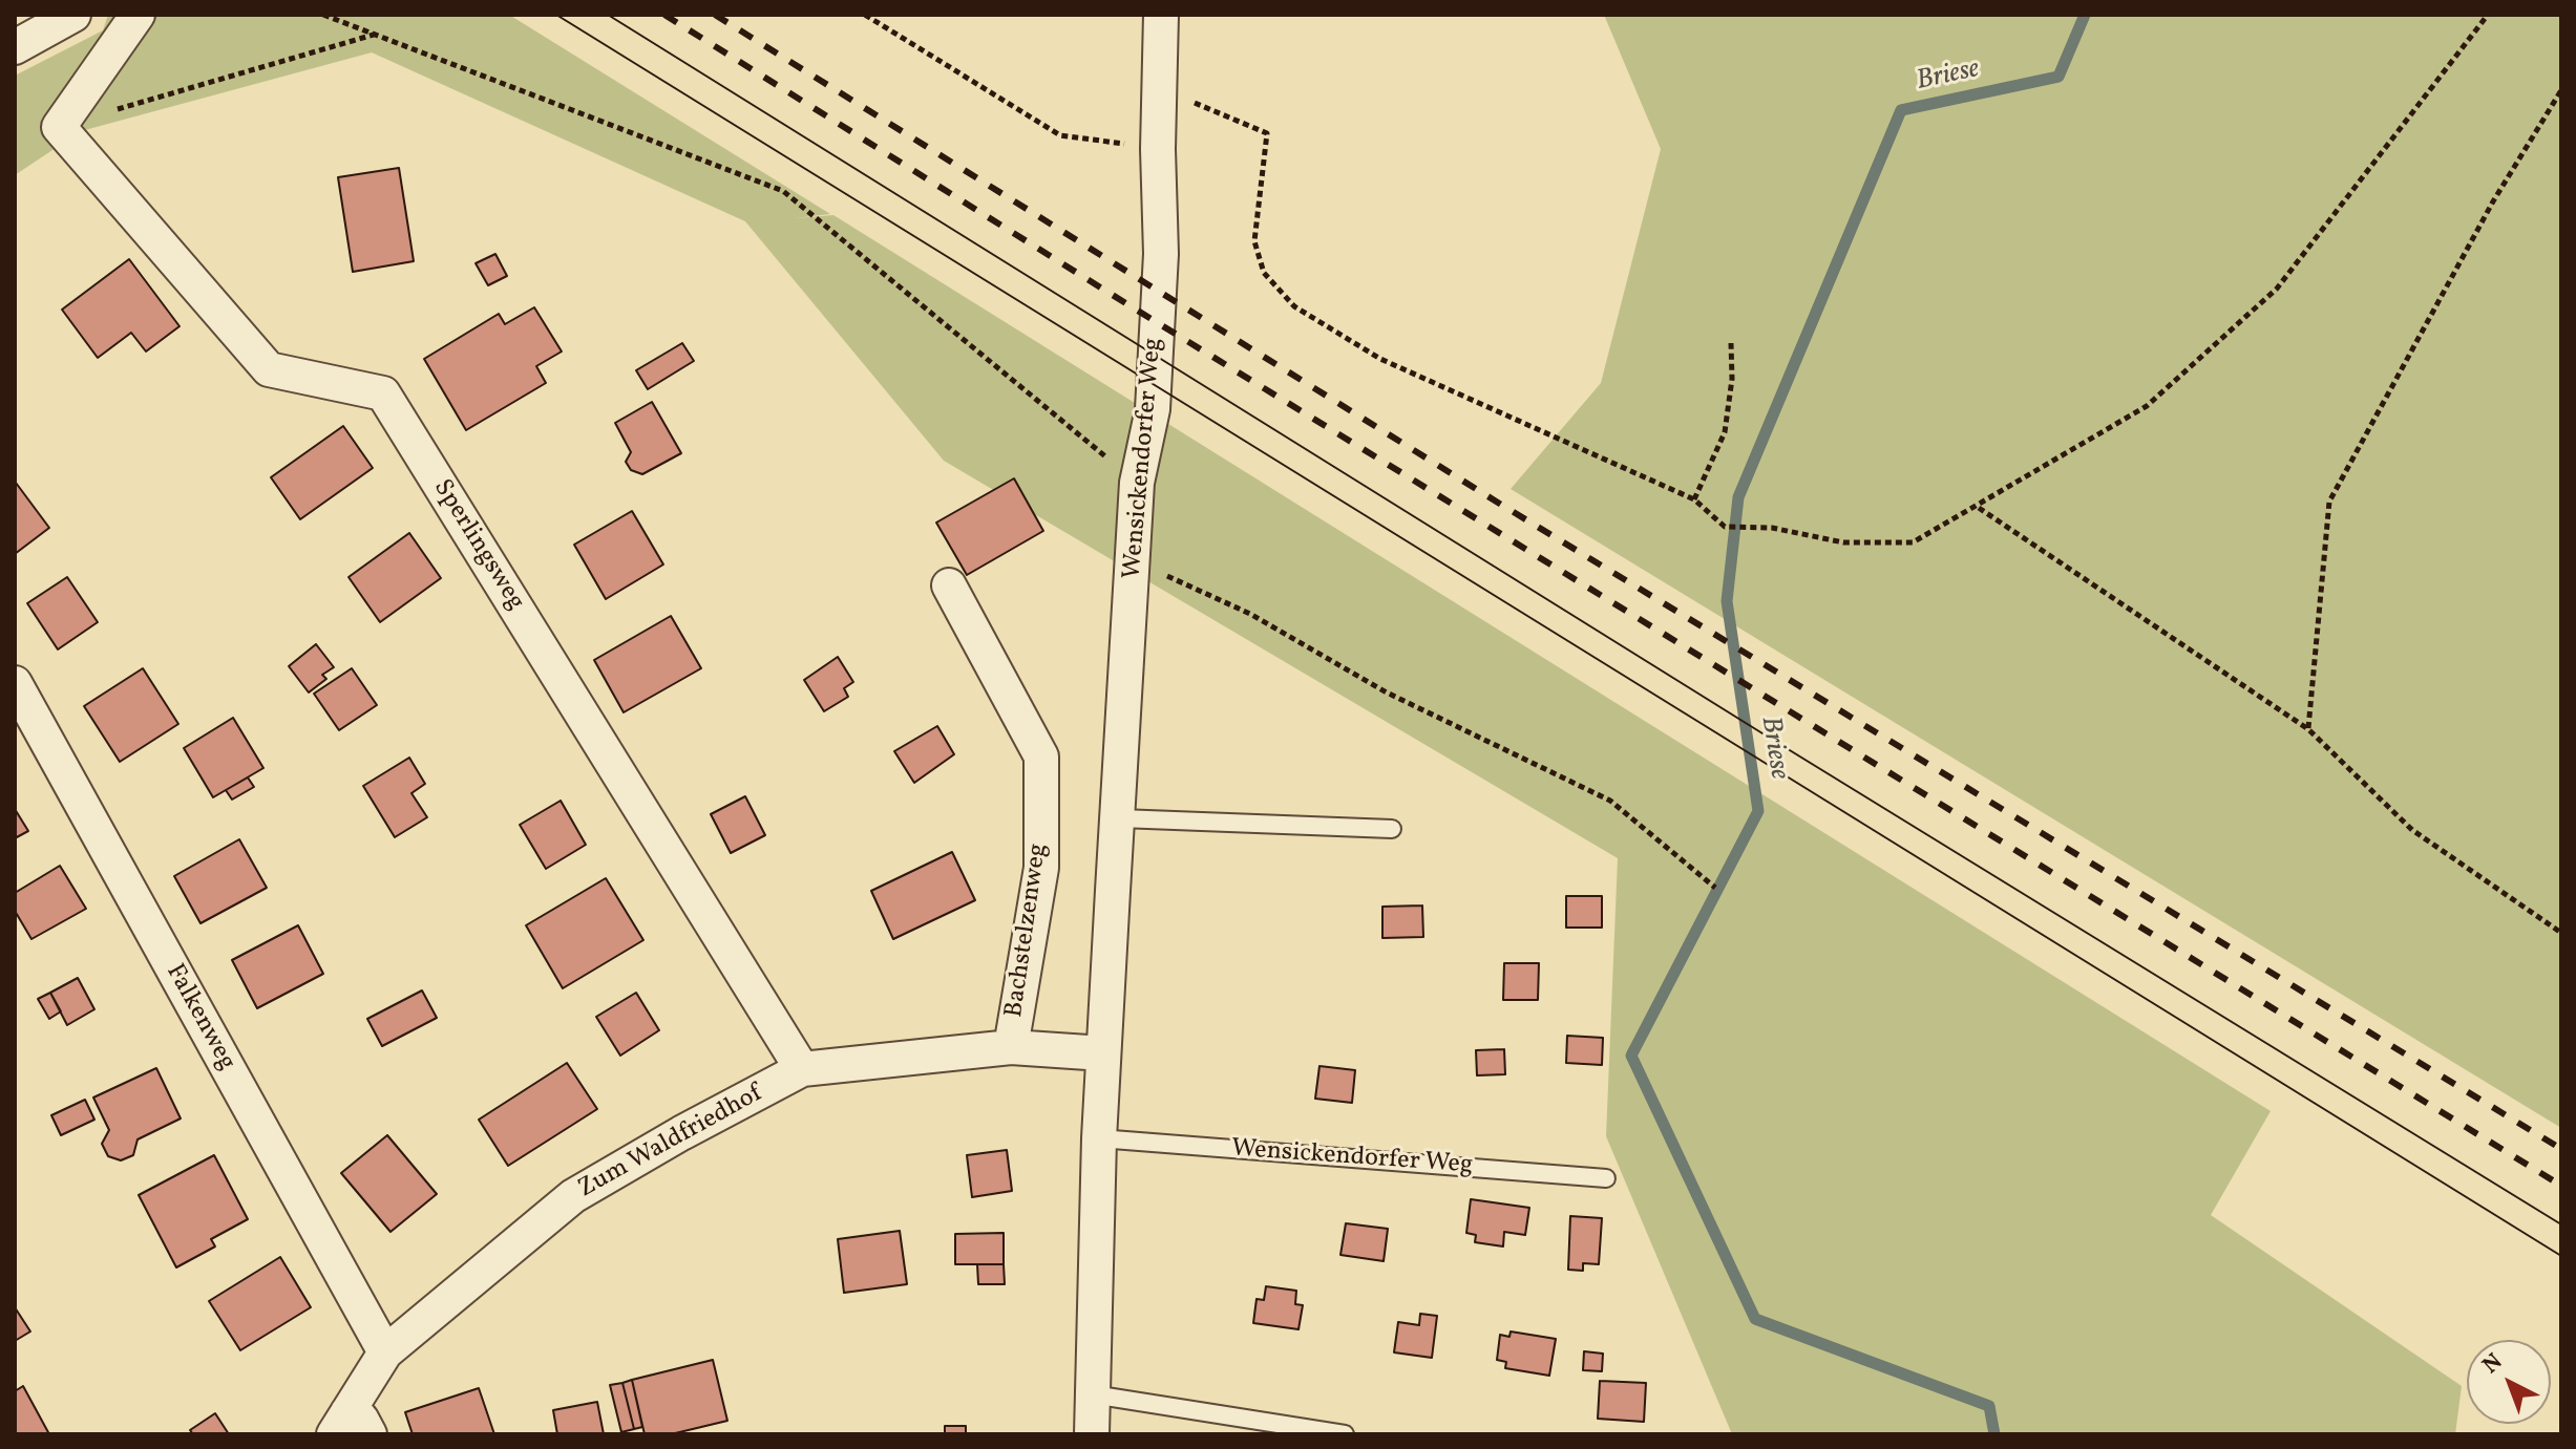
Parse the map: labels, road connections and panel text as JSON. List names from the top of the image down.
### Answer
{
  "streets": {
    "street": [
      "Wensickendorfer Weg",
      "Sperlingsweg",
      "Bachstelzenweg",
      "Falkenweg",
      "Zum Waldfriedhof"
    ]
  },
  "crossings": [
    ["Wensickendorfer Weg", "Zum Waldfriedhof"],
    ["Sperlingsweg", "Zum Waldfriedhof"],
    ["Bachstelzenweg", "Zum Waldfriedhof"],
    ["Falkenweg", "Zum Waldfriedhof"]
  ],
  "water": ["Briese"],
  "north": "top left"
}
